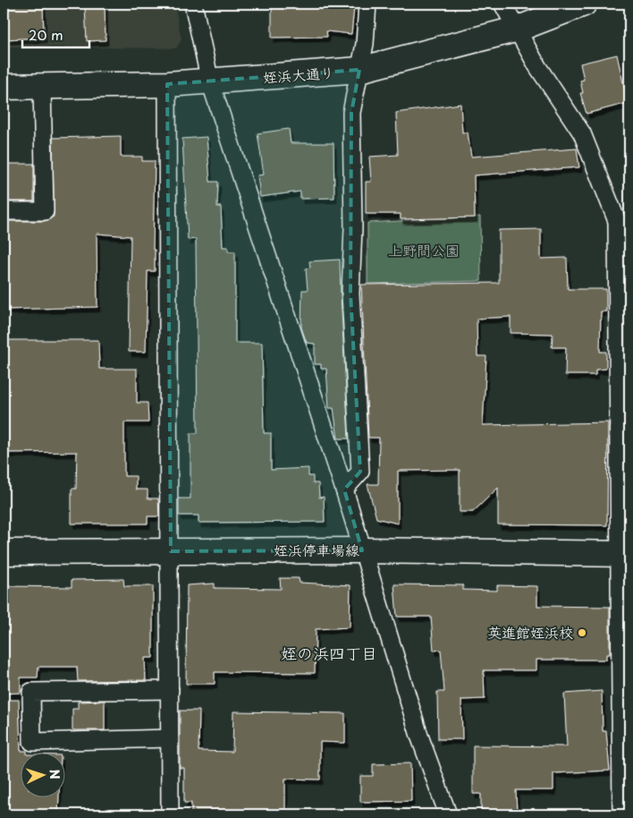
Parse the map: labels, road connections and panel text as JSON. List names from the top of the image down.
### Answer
{
  "streets": {
    "street": ["姪浜大通り", "姪浜停車場線"]
  },
  "districts": ["姪の浜四丁目"],
  "parks": ["上野間公園"],
  "places": ["英進館姪浜校"],
  "scale_bar": "20 m",
  "north": "right"
}
